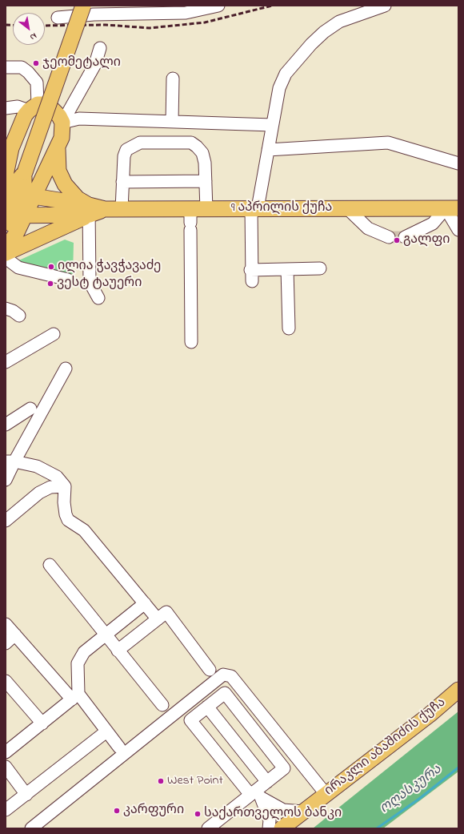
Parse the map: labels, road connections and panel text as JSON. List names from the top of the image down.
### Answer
{
  "streets": {
    "main road": ["9 აპრილის ქუჩა", "ირაკლი აბაშიძის ქუჩა"]
  },
  "water": ["ოღასკურა"],
  "places": [
    "ჯეომეტალი",
    "გალფი",
    "ილია ჭავჭავაძე",
    "ვესტ ტაუერი",
    "West Point",
    "კარფური",
    "საქართველოს ბანკი"
  ],
  "north": "bottom right"
}
